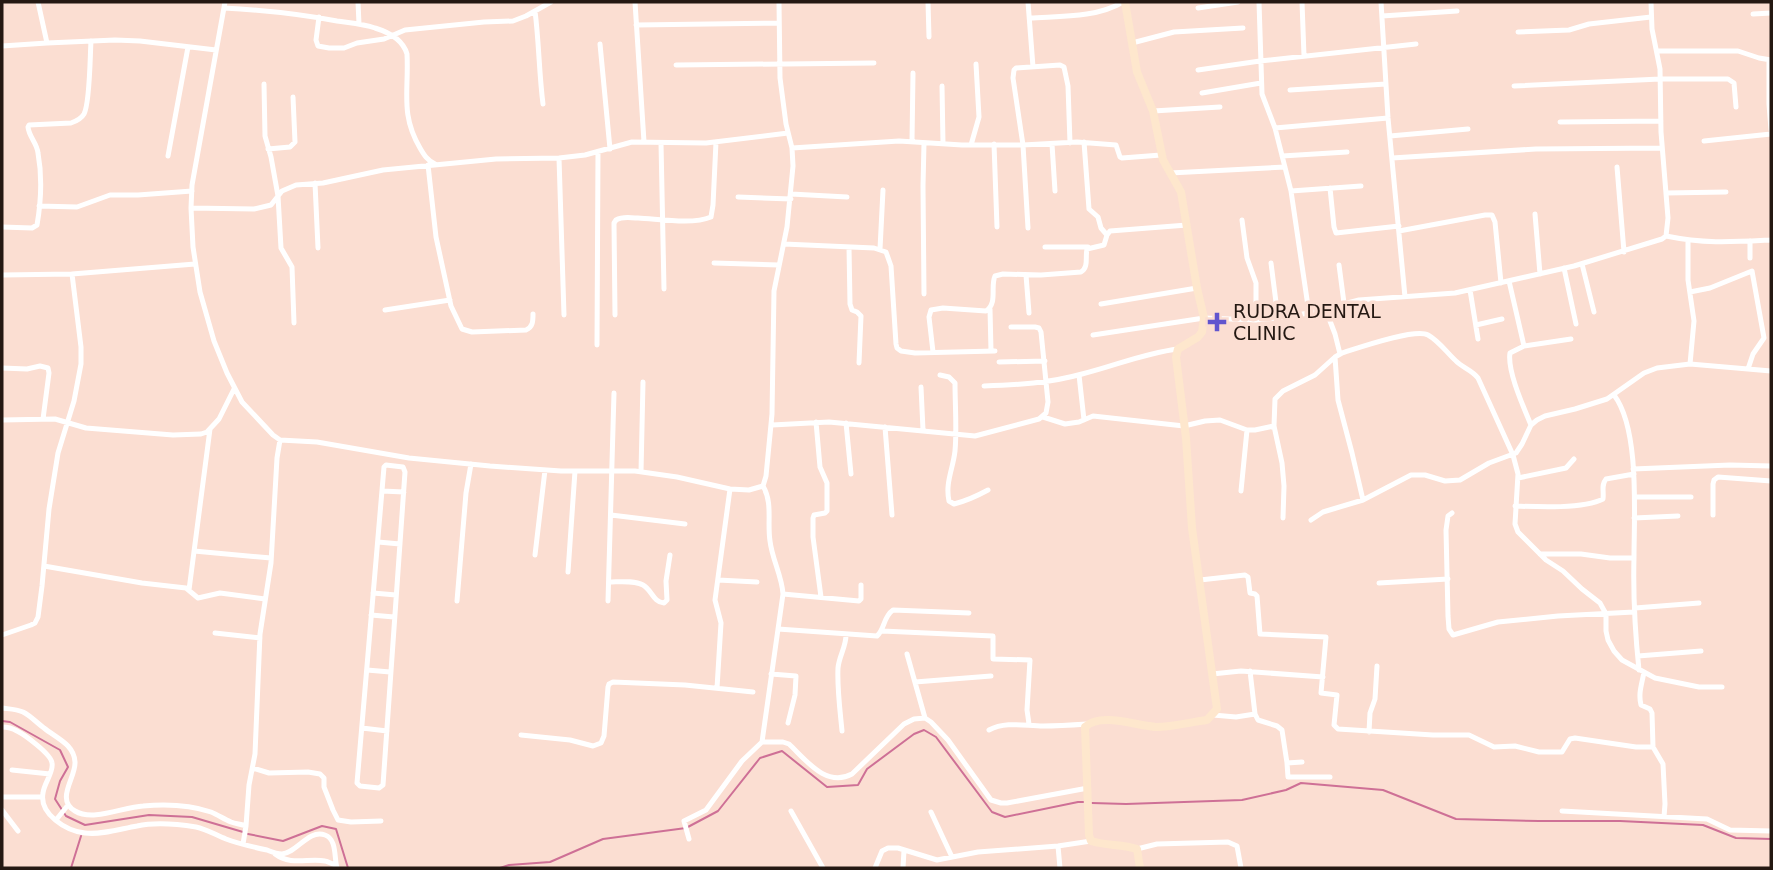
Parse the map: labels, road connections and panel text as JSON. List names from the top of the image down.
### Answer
{
  "places": {
    "health": ["RUDRA DENTAL CLINIC"]
  }
}
